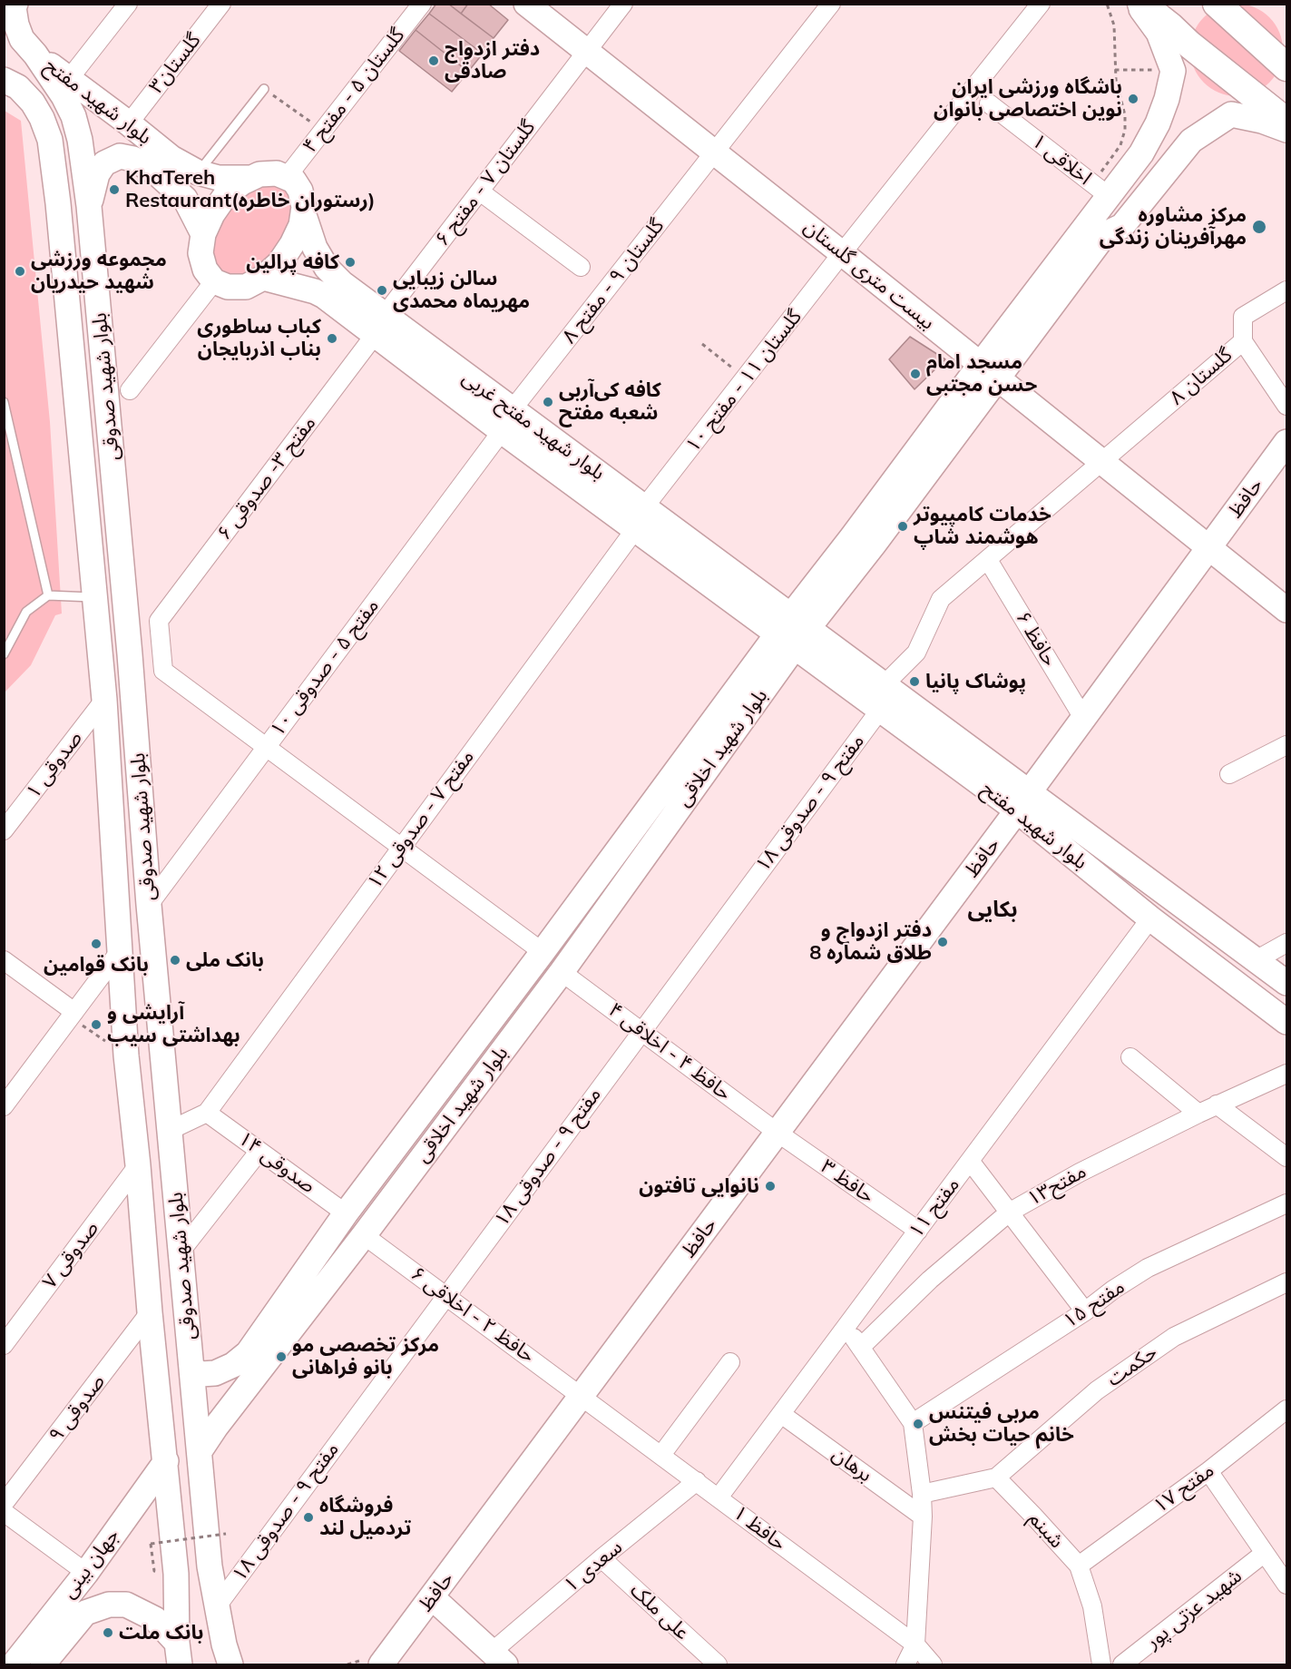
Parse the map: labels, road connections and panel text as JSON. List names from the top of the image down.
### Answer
{
  "streets": {
    "main road": [
      "بلوار شهید مفتح",
      "بیست متری گلستان",
      "بلوار شهید صدوقی",
      "بلوار شهید مفتح غربی",
      "حافظ",
      "بلوار شهید اخلاقی",
      "جهان بینی"
    ],
    "street": [
      "گلستان۳",
      "گلستان ۵ - مفتح ۴",
      "اخلاقی ۱",
      "گلستان ۷ - مفتح ۶",
      "گلستان ۹ - مفتح ۸",
      "گلستان ۸",
      "گلستان ۱۱ - مفتح ۱۰",
      "مفتح ۳- صدوقی ۶",
      "حافظ ۶",
      "مفتح ۵ - صدوقی ۱۰",
      "صدوقی ۱",
      "مفتح ۹ - صدوقی ۱۸",
      "مفتح ۷ - صدوقی ۱۲",
      "حافظ ۴ - اخلاقی ۴",
      "صدوقی ۱۴",
      "حافظ ۳",
      "مفتح۱۳",
      "مفتح ۱۱",
      "صدوقی ۷",
      "مفتح ۱۵",
      "حافظ ۲ - اخلاقی ۶",
      "حکمت",
      "صدوقی ۹",
      "برهان",
      "مفتح ۱۷",
      "حافظ ۱",
      "شبنم",
      "سعدی ۱",
      "شهید عزتی پور",
      "علی ملک"
    ]
  },
  "crossings": [
    ["گلستان۳", "بلوار شهید مفتح"],
    ["گلستان ۵ - مفتح ۴", "بلوار شهید مفتح"],
    ["گلستان ۵ - مفتح ۴", "بلوار شهید مفتح غربی"],
    ["بلوار شهید مفتح", "گلستان ۸"],
    ["بلوار شهید مفتح", "بلوار شهید صدوقی"],
    ["بلوار شهید مفتح", "بلوار شهید مفتح غربی"],
    ["بلوار شهید مفتح", "حافظ"],
    ["بلوار شهید مفتح", "بلوار شهید اخلاقی"],
    ["بلوار شهید مفتح", "مفتح ۹ - صدوقی ۱۸"],
    ["بلوار شهید مفتح", "مفتح ۱۱"],
    ["اخلاقی ۱", "بلوار شهید اخلاقی"],
    ["گلستان ۷ - مفتح ۶", "بیست متری گلستان"],
    ["گلستان ۷ - مفتح ۶", "بلوار شهید مفتح غربی"],
    ["گلستان ۷ - مفتح ۶", "مفتح ۳- صدوقی ۶"],
    ["بیست متری گلستان", "گلستان ۹ - مفتح ۸"],
    ["بیست متری گلستان", "گلستان ۸"],
    ["بیست متری گلستان", "گلستان ۱۱ - مفتح ۱۰"],
    ["بیست متری گلستان", "حافظ"],
    ["بیست متری گلستان", "بلوار شهید اخلاقی"],
    ["گلستان ۹ - مفتح ۸", "بلوار شهید مفتح غربی"],
    ["گلستان ۹ - مفتح ۸", "مفتح ۵ - صدوقی ۱۰"],
    ["گلستان ۸", "حافظ ۶"],
    ["گلستان ۱۱ - مفتح ۱۰", "بلوار شهید مفتح غربی"],
    ["گلستان ۱۱ - مفتح ۱۰", "مفتح ۷ - صدوقی ۱۲"],
    ["بلوار شهید صدوقی", "مفتح ۵ - صدوقی ۱۰"],
    ["بلوار شهید صدوقی", "بلوار شهید اخلاقی"],
    ["بلوار شهید صدوقی", "صدوقی ۱"],
    ["بلوار شهید صدوقی", "مفتح ۹ - صدوقی ۱۸"],
    ["بلوار شهید صدوقی", "صدوقی ۷"],
    ["بلوار شهید صدوقی", "صدوقی ۹"],
    ["بلوار شهید صدوقی", "جهان بینی"],
    ["بلوار شهید مفتح غربی", "مفتح ۳- صدوقی ۶"],
    ["بلوار شهید مفتح غربی", "مفتح ۵ - صدوقی ۱۰"],
    ["بلوار شهید مفتح غربی", "بلوار شهید اخلاقی"],
    ["بلوار شهید مفتح غربی", "مفتح ۷ - صدوقی ۱۲"],
    ["مفتح ۳- صدوقی ۶", "مفتح ۵ - صدوقی ۱۰"],
    ["حافظ", "حافظ ۶"],
    ["حافظ", "حافظ ۴ - اخلاقی ۴"],
    ["حافظ", "حافظ ۳"],
    ["حافظ", "حافظ ۲ - اخلاقی ۶"],
    ["حافظ", "حافظ ۱"],
    ["بلوار شهید اخلاقی", "حافظ ۴ - اخلاقی ۴"],
    ["بلوار شهید اخلاقی", "صدوقی ۱۴"],
    ["بلوار شهید اخلاقی", "حافظ ۲ - اخلاقی ۶"],
    ["مفتح ۹ - صدوقی ۱۸", "حافظ ۴ - اخلاقی ۴"],
    ["مفتح ۹ - صدوقی ۱۸", "حافظ ۲ - اخلاقی ۶"],
    ["مفتح ۷ - صدوقی ۱۲", "صدوقی ۱۴"],
    ["حافظ ۴ - اخلاقی ۴", "حافظ ۳"],
    ["حافظ ۳", "مفتح ۱۱"],
    ["مفتح ۱۱", "برهان"],
    ["مفتح ۱۱", "حافظ ۱"],
    ["حافظ ۲ - اخلاقی ۶", "حافظ ۱"],
    ["حکمت", "شبنم"],
    ["مفتح ۱۷", "شبنم"],
    ["حافظ ۱", "سعدی ۱"],
    ["سعدی ۱", "علی ملک"]
  ],
  "districts": ["بکایی"],
  "places": [
    "دفتر ازدواج صادقی",
    "باشگاه ورزشی ایران نوین اختصاصی بانوان",
    "KhaTereh Restaurant(رستوران خاطره)",
    "مرکز مشاوره مهرآفرینان زندگی",
    "کافه پرالین",
    "مجموعه ورزشی شهید حیدریان",
    "سالن زیبایی مهریماه محمدی",
    "کباب ساطوری بناب اذربایجان",
    "مسجد امام حسن مجتبی",
    "کافه کی‌آربی شعبه مفتح",
    "خدمات کامپیوتر هوشمند شاپ",
    "پوشاک پانیا",
    "دفتر ازدواج و طلاق شماره 8",
    "بانک قوامین",
    "بانک ملی",
    "آرایشی و بهداشتی سیب",
    "نانوایی تافتون",
    "مرکز تخصصی مو بانو فراهانی",
    "مربی فیتنس خانم حیات بخش",
    "فروشگاه تردمیل لند",
    "بانک ملت"
  ]
}
